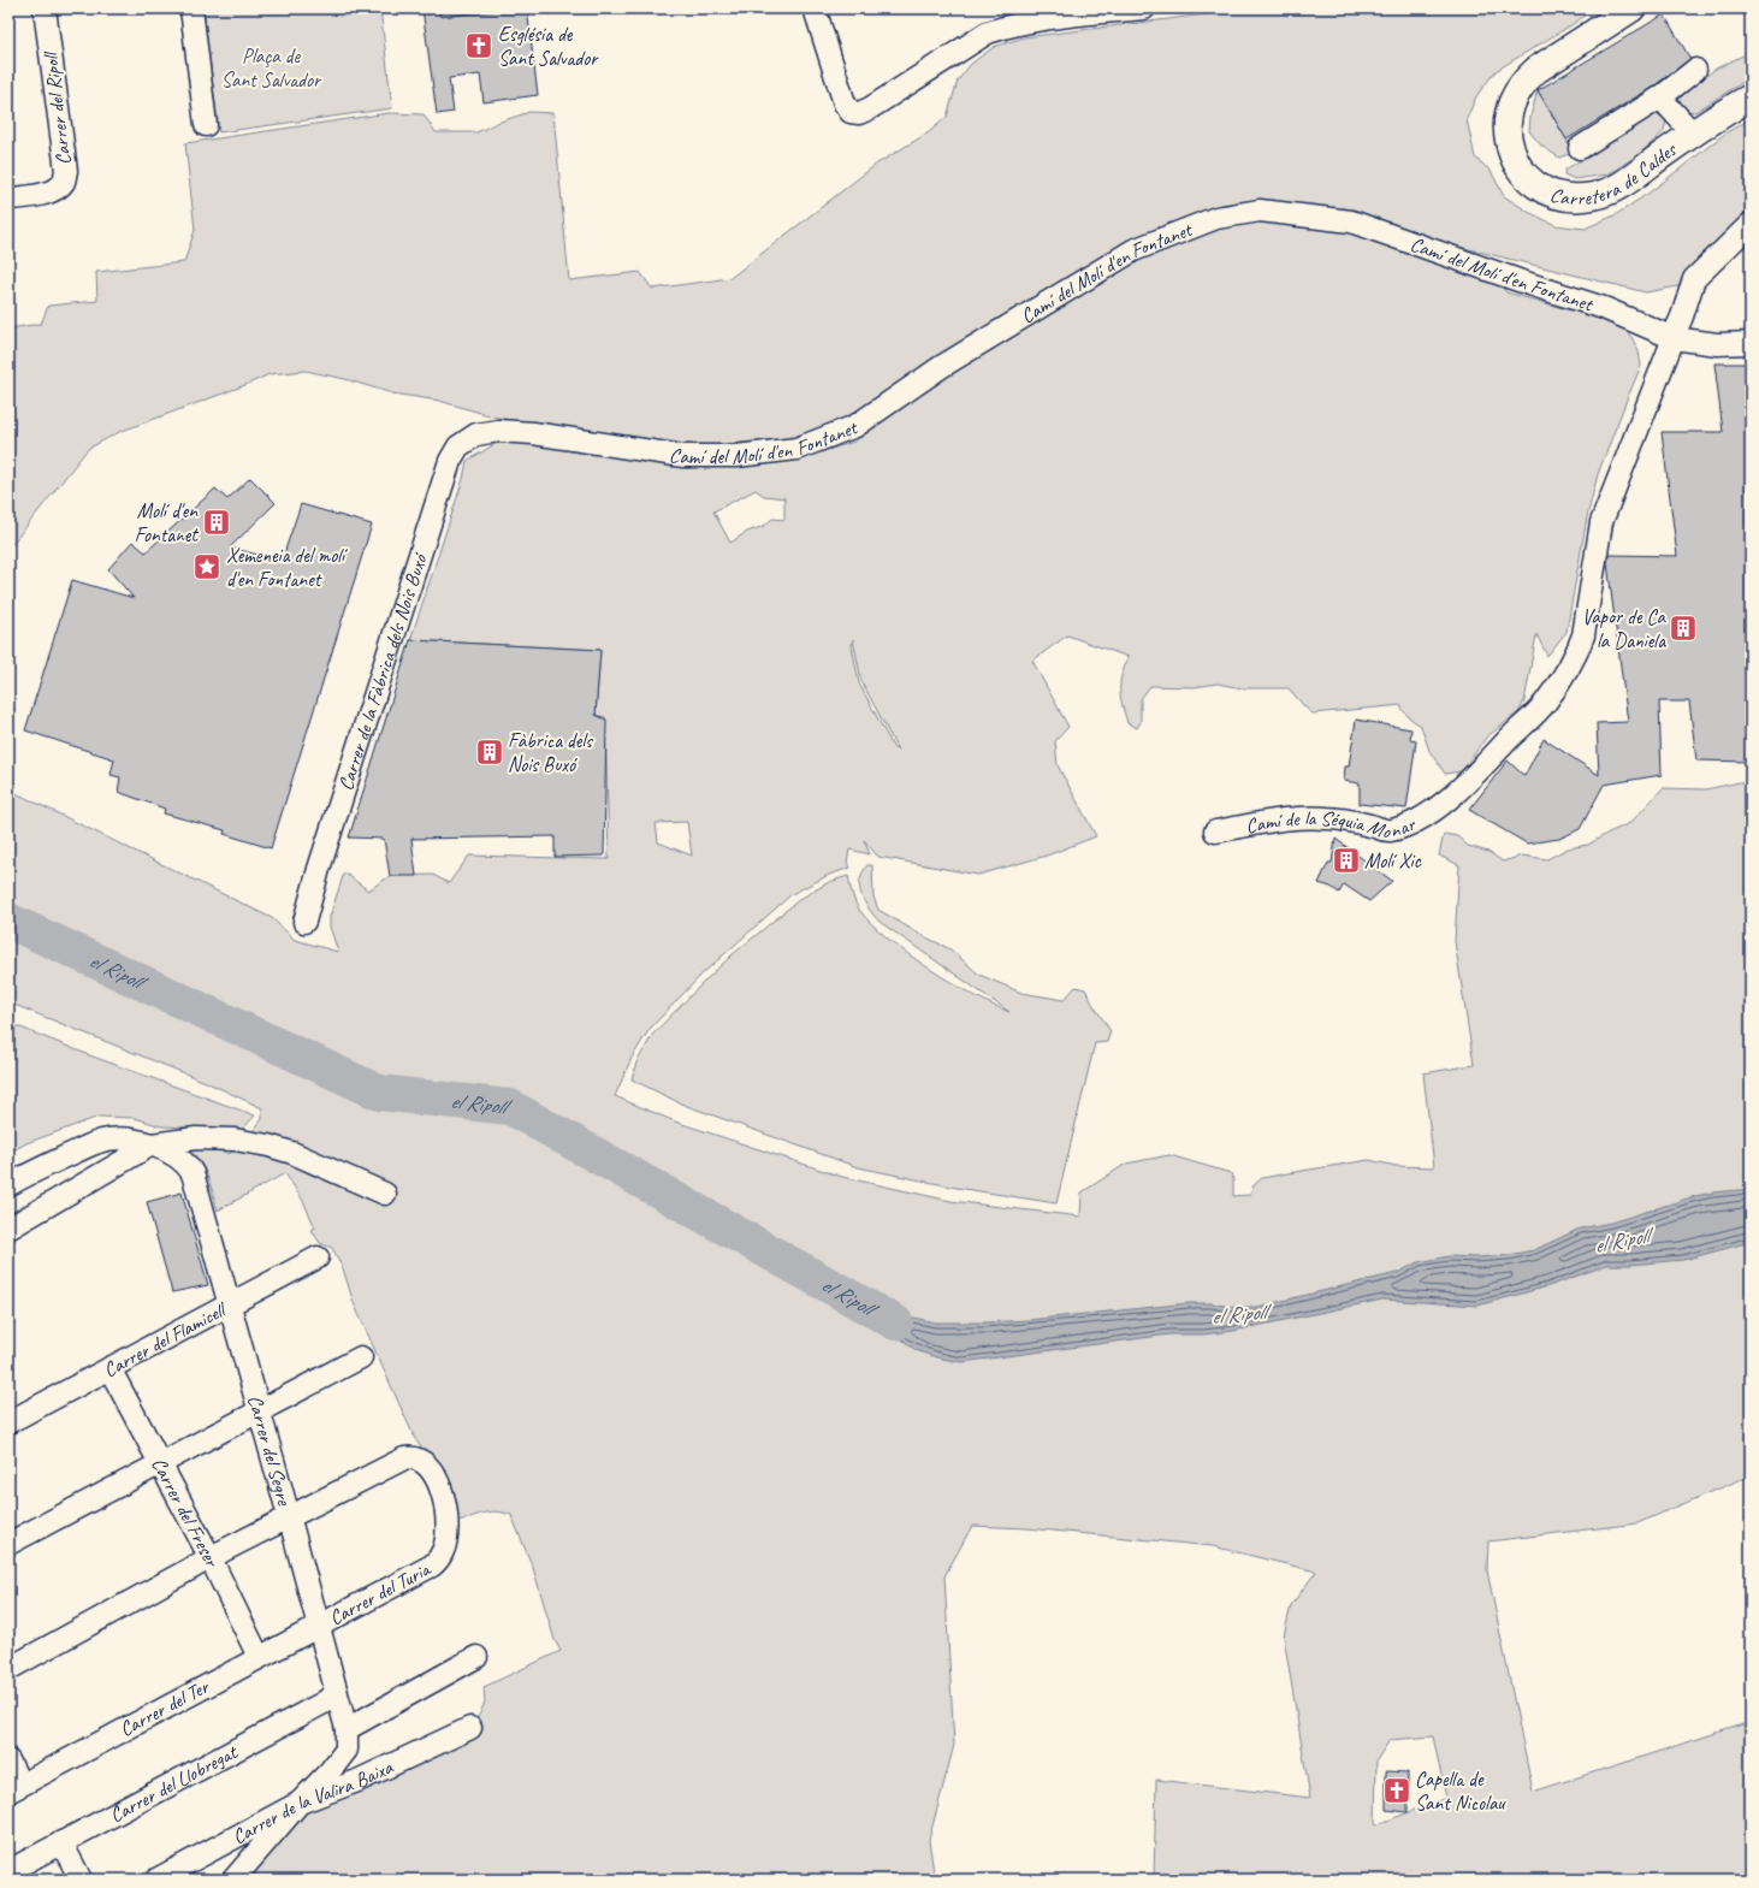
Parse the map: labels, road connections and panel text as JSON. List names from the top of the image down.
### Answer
{
  "streets": {
    "main road": ["Carretera de Caldes"],
    "street": [
      "Carrer del Ripoll",
      "Camí del Molí d'en Fontanet",
      "Carrer de la Fàbrica dels Nois Buxó",
      "Camí de la Séquia Monar",
      "Carrer del Flamicell",
      "Carrer del Segre",
      "Carrer del Freser",
      "Carrer del Turia",
      "Carrer del Ter",
      "Carrer del Llobregat",
      "Carrer de la Valira Baixa"
    ]
  },
  "crossings": [
    ["Camí del Molí d'en Fontanet", "Carrer de la Fàbrica dels Nois Buxó"],
    ["Camí del Molí d'en Fontanet", "Camí de la Séquia Monar"],
    ["Carrer del Flamicell", "Carrer del Segre"],
    ["Carrer del Flamicell", "Carrer del Freser"],
    ["Carrer del Segre", "Carrer del Turia"],
    ["Carrer del Segre", "Carrer del Ter"],
    ["Carrer del Segre", "Carrer del Llobregat"],
    ["Carrer del Segre", "Carrer de la Valira Baixa"],
    ["Carrer del Freser", "Carrer del Ter"],
    ["Carrer del Turia", "Carrer del Ter"]
  ],
  "water": ["el Ripoll"],
  "parks": ["Plaça de Sant Salvador"],
  "places": {
    "church": ["Església de Sant Salvador", "Capella de Sant Nicolau"],
    "building": [
      "Molí d'en Fontanet",
      "Vapor de Ca la Daniela",
      "Fàbrica dels Nois Buxó",
      "Molí Xic"
    ],
    "place": ["Xemeneia del molí d'en Fontanet"]
  }
}
